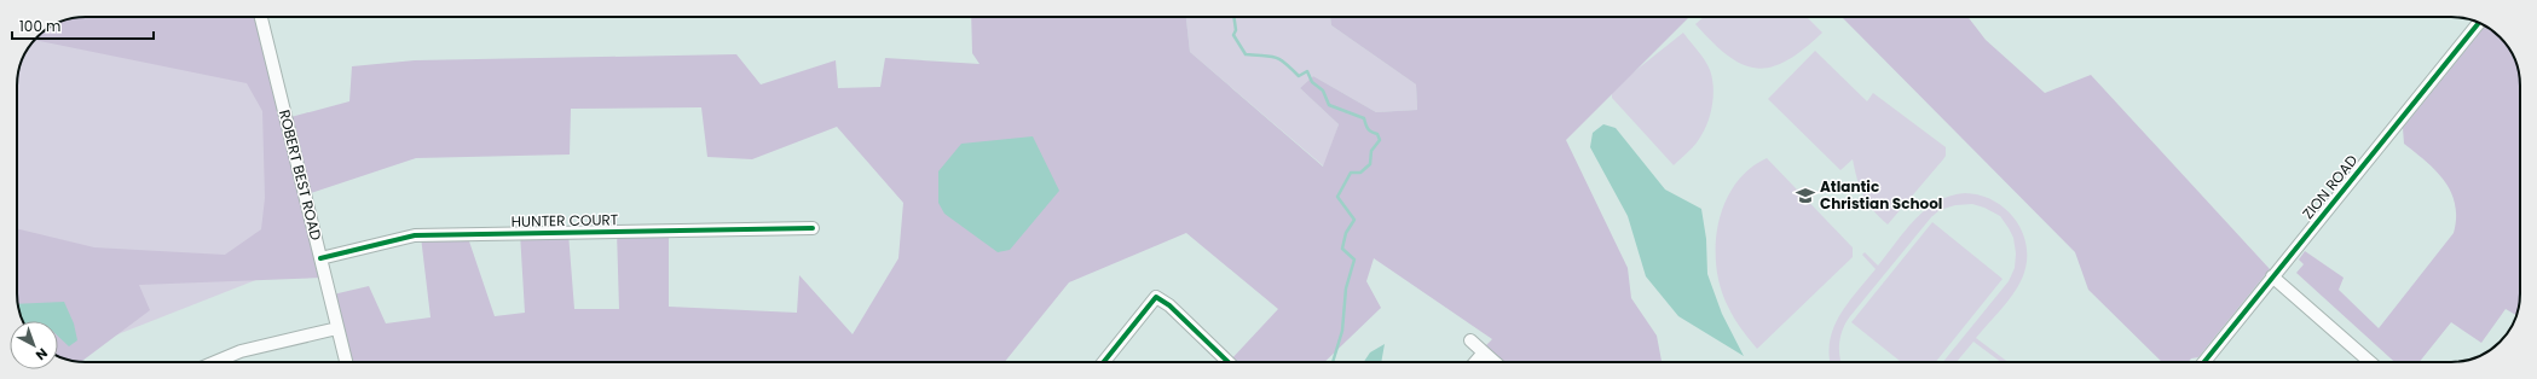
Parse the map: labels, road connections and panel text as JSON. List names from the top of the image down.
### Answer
{
  "streets": {
    "street": ["ROBERT BEST ROAD", "ZION ROAD", "HUNTER COURT"]
  },
  "crossings": [
    ["ROBERT BEST ROAD", "HUNTER COURT"]
  ],
  "places": {
    "school or university": ["Atlantic Christian School"]
  },
  "scale_bar": "100 m",
  "north": "bottom right"
}
